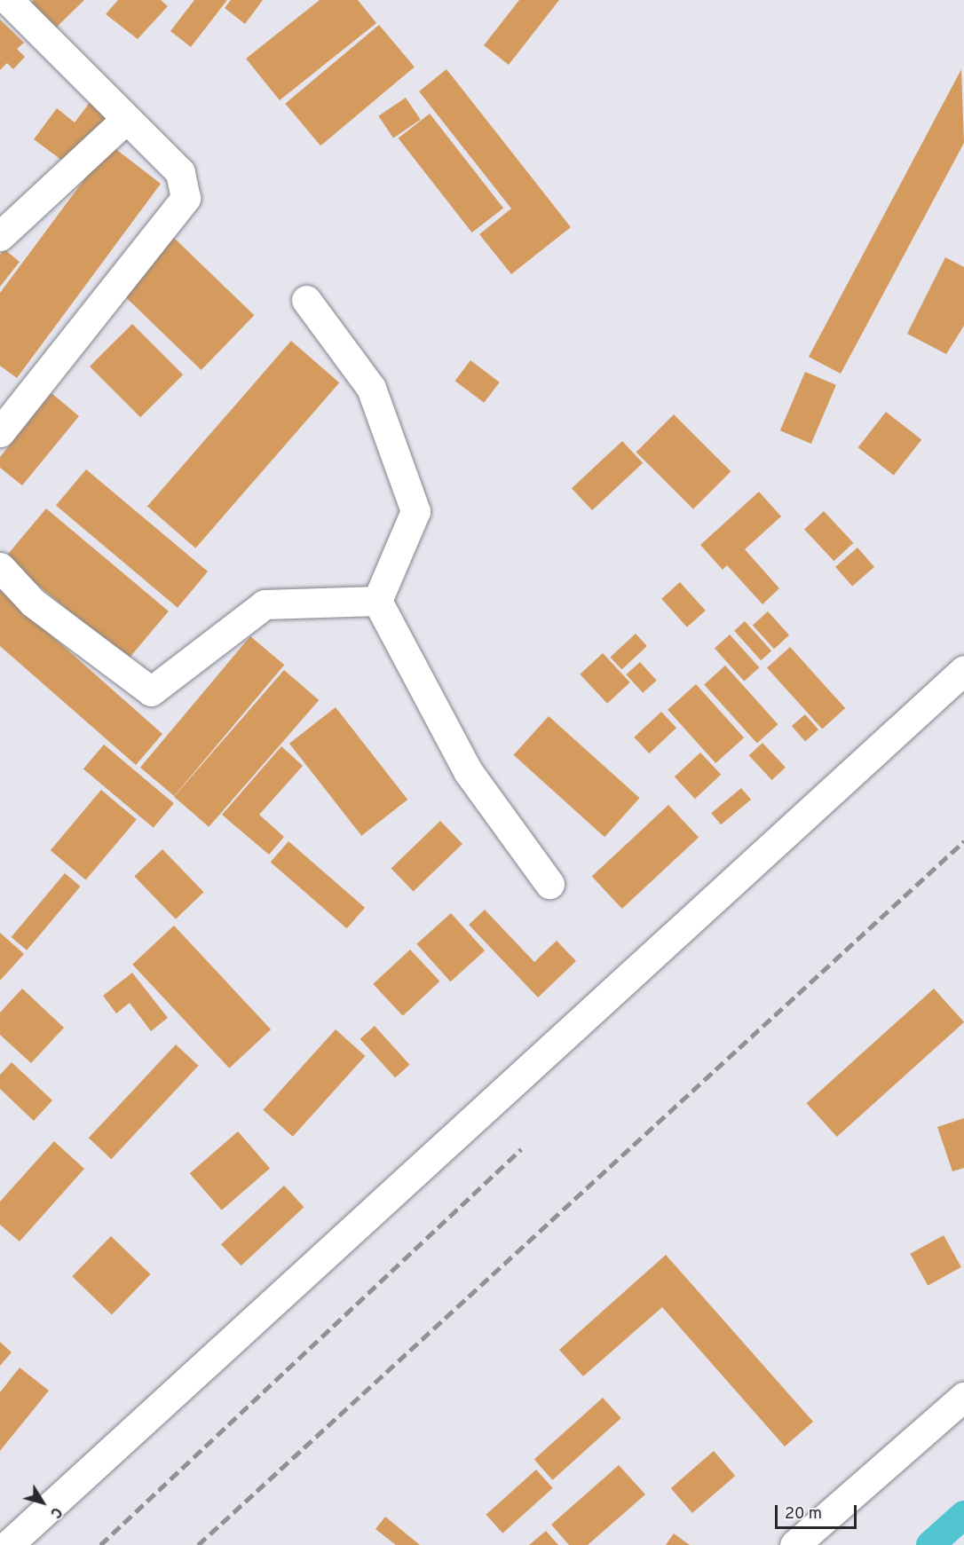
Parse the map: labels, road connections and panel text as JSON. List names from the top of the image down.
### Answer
{
  "scale_bar": "20 m",
  "north": "bottom right"
}
